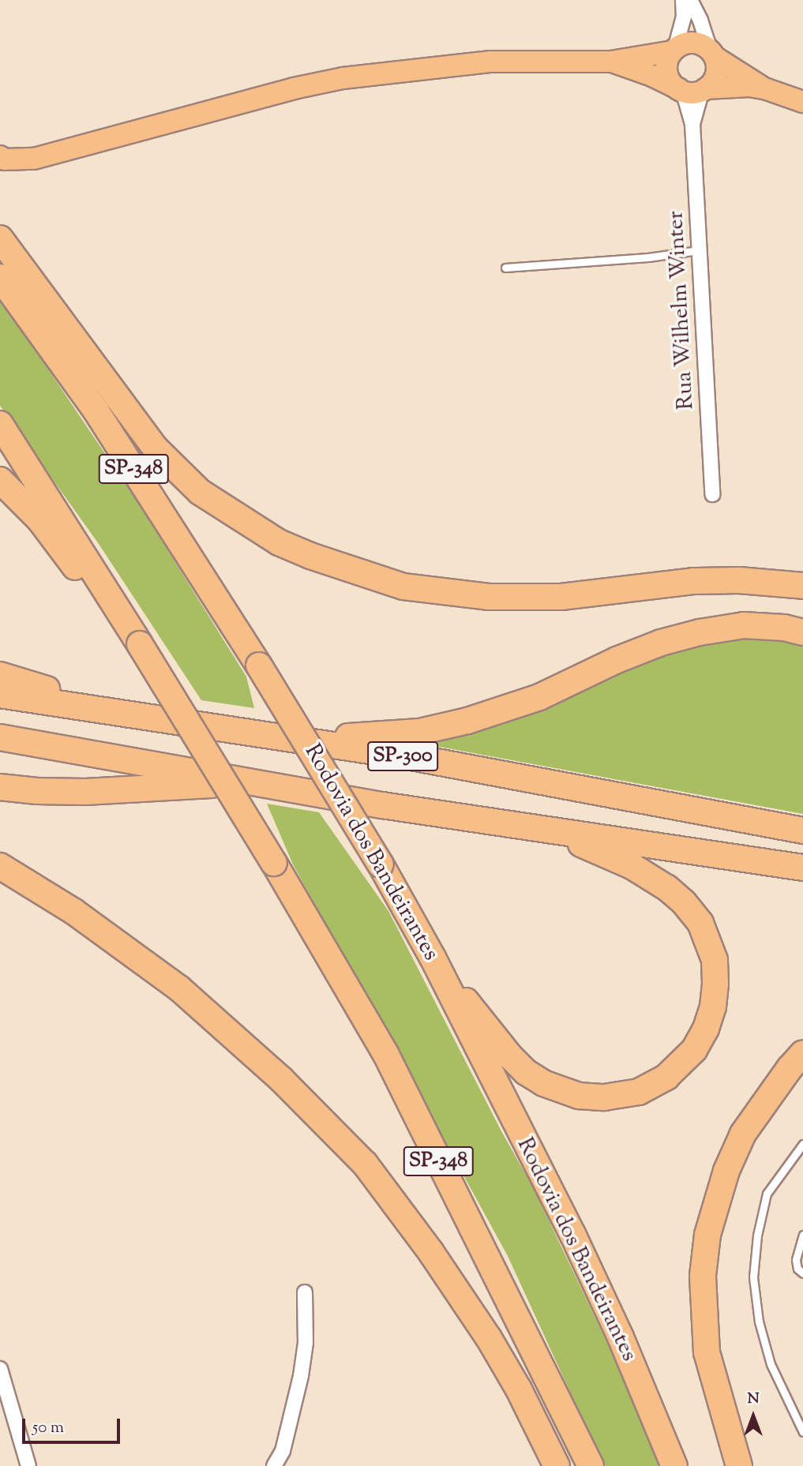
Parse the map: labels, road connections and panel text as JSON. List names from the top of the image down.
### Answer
{
  "streets": {
    "highway": ["SP-348", "SP-300", "Rodovia dos Bandeirantes"],
    "street": ["Rua Wilhelm Winter"]
  },
  "scale_bar": "50 m",
  "north": "top"
}
